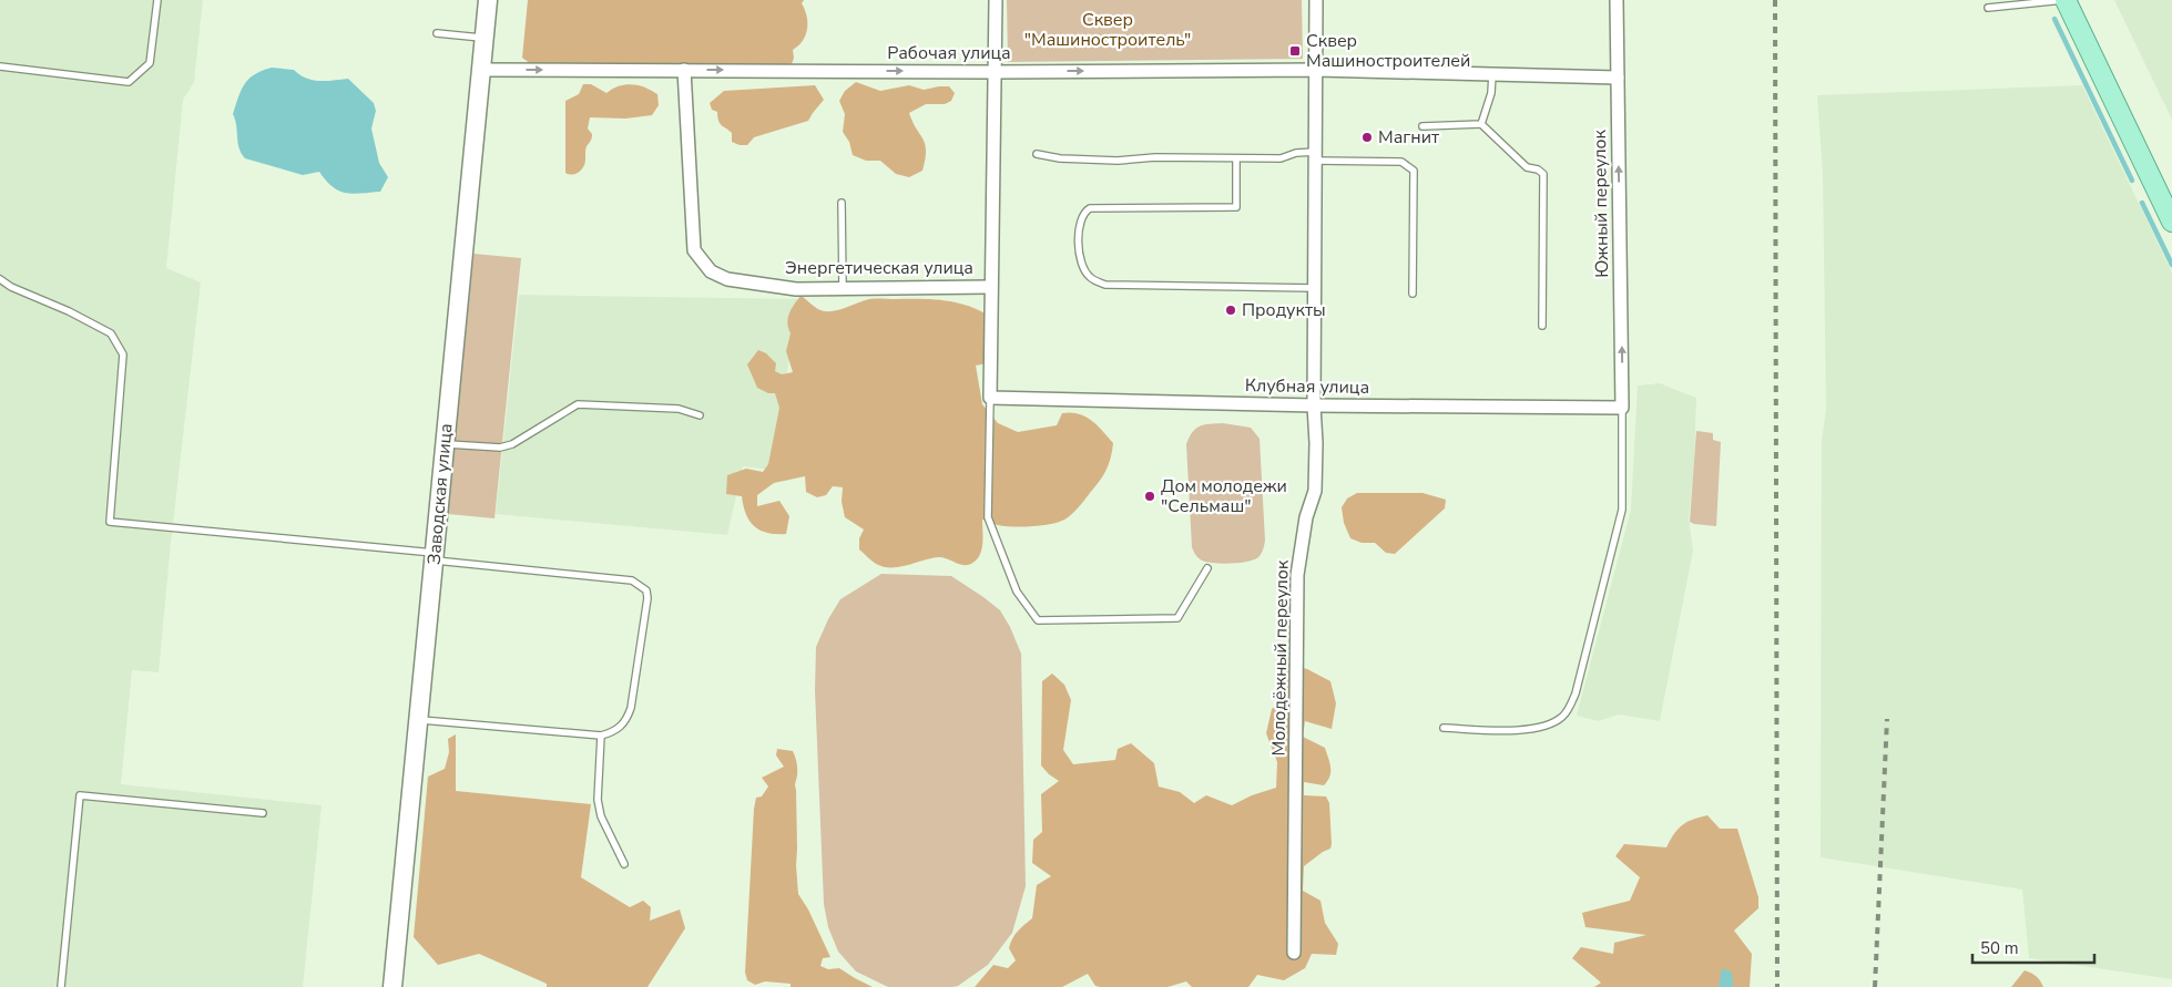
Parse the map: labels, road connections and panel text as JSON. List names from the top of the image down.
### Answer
{
  "streets": {
    "street": [
      "Рабочая улица",
      "Южный переулок",
      "Энергетическая улица",
      "Клубная улица",
      "Заводская улица",
      "Молодёжный переулок"
    ]
  },
  "crossings": [
    ["Рабочая улица", "Южный переулок"],
    ["Рабочая улица", "Энергетическая улица"],
    ["Рабочая улица", "Заводская улица"],
    ["Рабочая улица", "Молодёжный переулок"],
    ["Южный переулок", "Клубная улица"],
    ["Клубная улица", "Молодёжный переулок"]
  ],
  "one_way": ["Рабочая улица", "Южный переулок"],
  "parks": ["Сквер \"Машиностроитель\""],
  "places": {
    "transit": ["Сквер Машиностроителей"],
    "other": ["Магнит", "Продукты", "Дом молодежи \"Сельмаш\""]
  },
  "scale_bar": "50 m"
}
